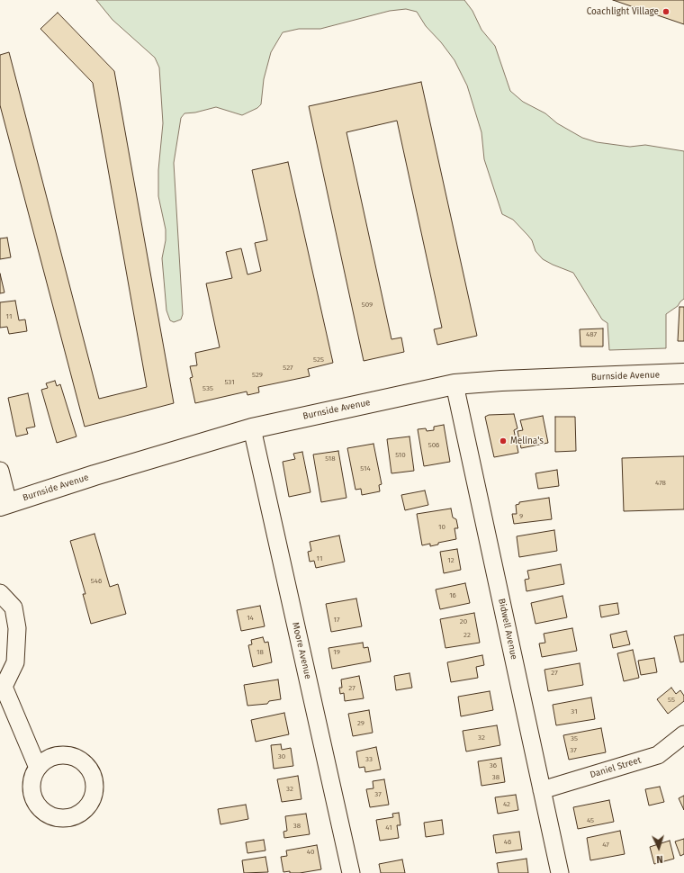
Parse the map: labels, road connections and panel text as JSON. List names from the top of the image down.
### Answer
{
  "streets": {
    "main road": ["Burnside Avenue"],
    "street": ["Bidwell Avenue", "Moore Avenue", "Daniel Street"]
  },
  "crossings": [
    ["Burnside Avenue", "Bidwell Avenue"],
    ["Burnside Avenue", "Moore Avenue"],
    ["Bidwell Avenue", "Daniel Street"]
  ],
  "places": ["Coachlight Village", "Melina's"],
  "house_numbers": [
    "509",
    "11",
    "487",
    "525",
    "527",
    "529",
    "531",
    "535",
    "506",
    "510",
    "518",
    "514",
    "478",
    "9",
    "10",
    "11",
    "12",
    "546",
    "16",
    "14",
    "17",
    "20",
    "22",
    "18",
    "19",
    "27",
    "27",
    "55",
    "31",
    "29",
    "32",
    "35",
    "37",
    "30",
    "33",
    "36",
    "38",
    "32",
    "37",
    "42",
    "45",
    "38",
    "41",
    "46",
    "47",
    "40"
  ],
  "north": "bottom"
}
